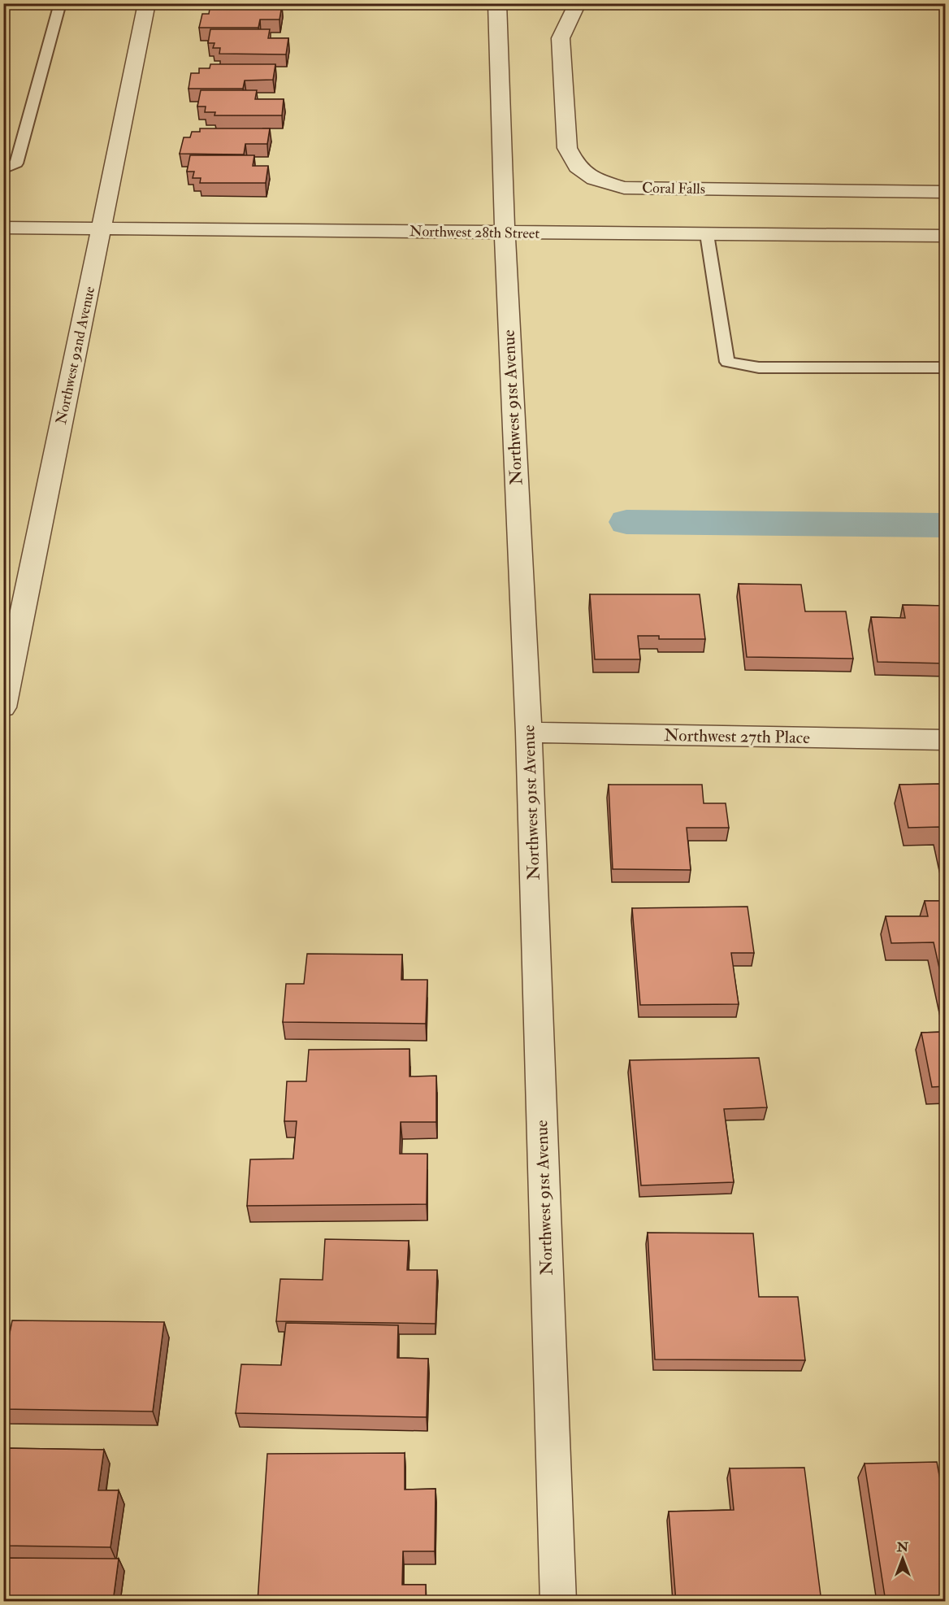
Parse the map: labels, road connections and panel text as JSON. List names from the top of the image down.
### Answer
{
  "streets": {
    "street": [
      "Coral Falls",
      "Northwest 28th Street",
      "Northwest 92nd Avenue",
      "Northwest 91st Avenue",
      "Northwest 27th Place"
    ]
  },
  "crossings": [
    ["Northwest 28th Street", "Northwest 92nd Avenue"],
    ["Northwest 28th Street", "Northwest 91st Avenue"],
    ["Northwest 91st Avenue", "Northwest 27th Place"]
  ],
  "north": "top"
}
